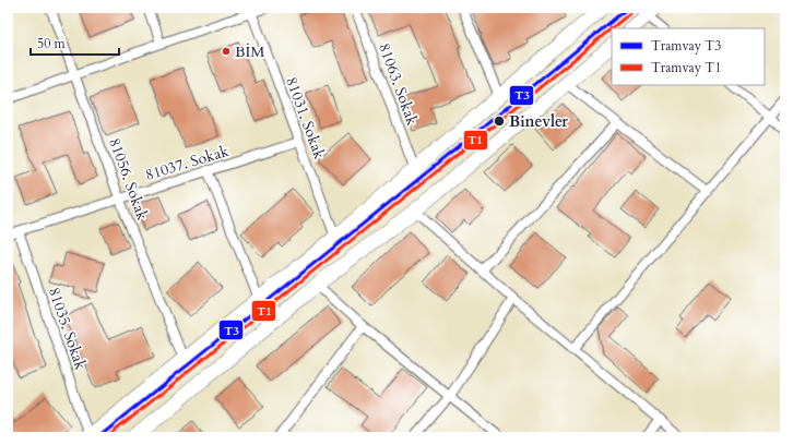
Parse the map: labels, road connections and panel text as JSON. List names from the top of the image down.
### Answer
{
  "streets": {
    "street": [
      "81063. Sokak",
      "81031. Sokak",
      "81037. Sokak",
      "81056. Sokak",
      "81035. Sokak"
    ]
  },
  "crossings": [
    ["81031. Sokak", "81037. Sokak"],
    ["81037. Sokak", "81056. Sokak"],
    ["81037. Sokak", "81035. Sokak"]
  ],
  "places": ["BİM", "Binevler"],
  "lines": ["tram line T3", "tram line T1"],
  "legend": ["Tramvay T3", "Tramvay T1"],
  "scale_bar": "50 m"
}
